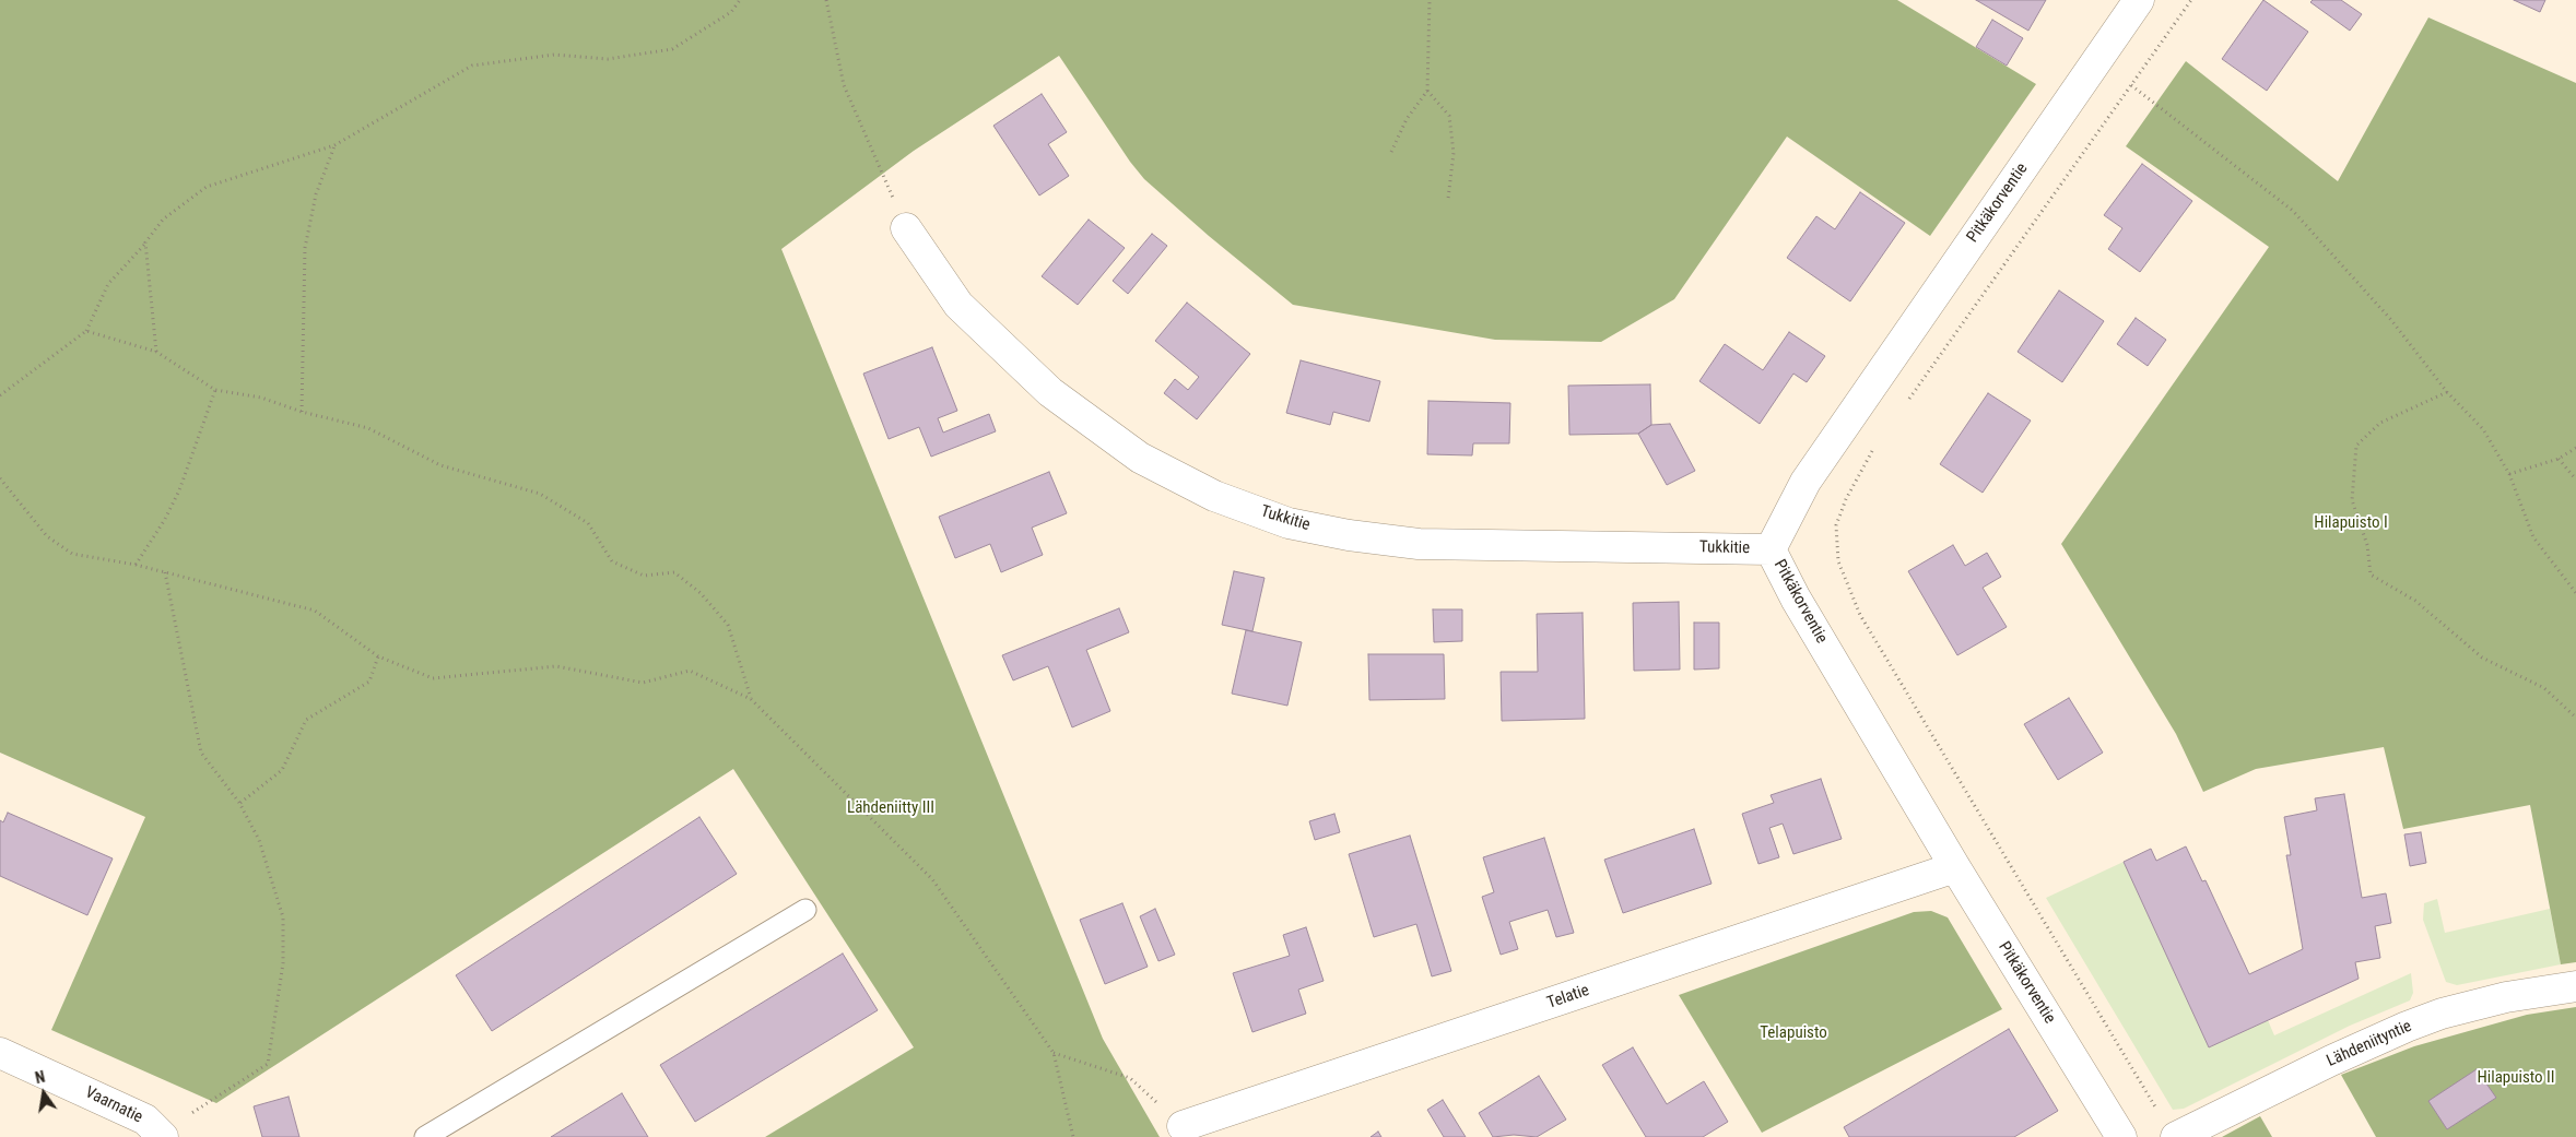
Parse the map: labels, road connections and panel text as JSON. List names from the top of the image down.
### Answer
{
  "streets": {
    "street": [
      "Pitkäkorventie",
      "Tukkitie",
      "Telatie",
      "Lähdeniityntie",
      "Vaarnatie"
    ]
  },
  "crossings": [
    ["Pitkäkorventie", "Tukkitie"],
    ["Pitkäkorventie", "Telatie"]
  ],
  "parks": [
    "Hilapuisto I",
    "Lähdeniitty III",
    "Telapuisto",
    "Hilapuisto II"
  ],
  "north": "top"
}
